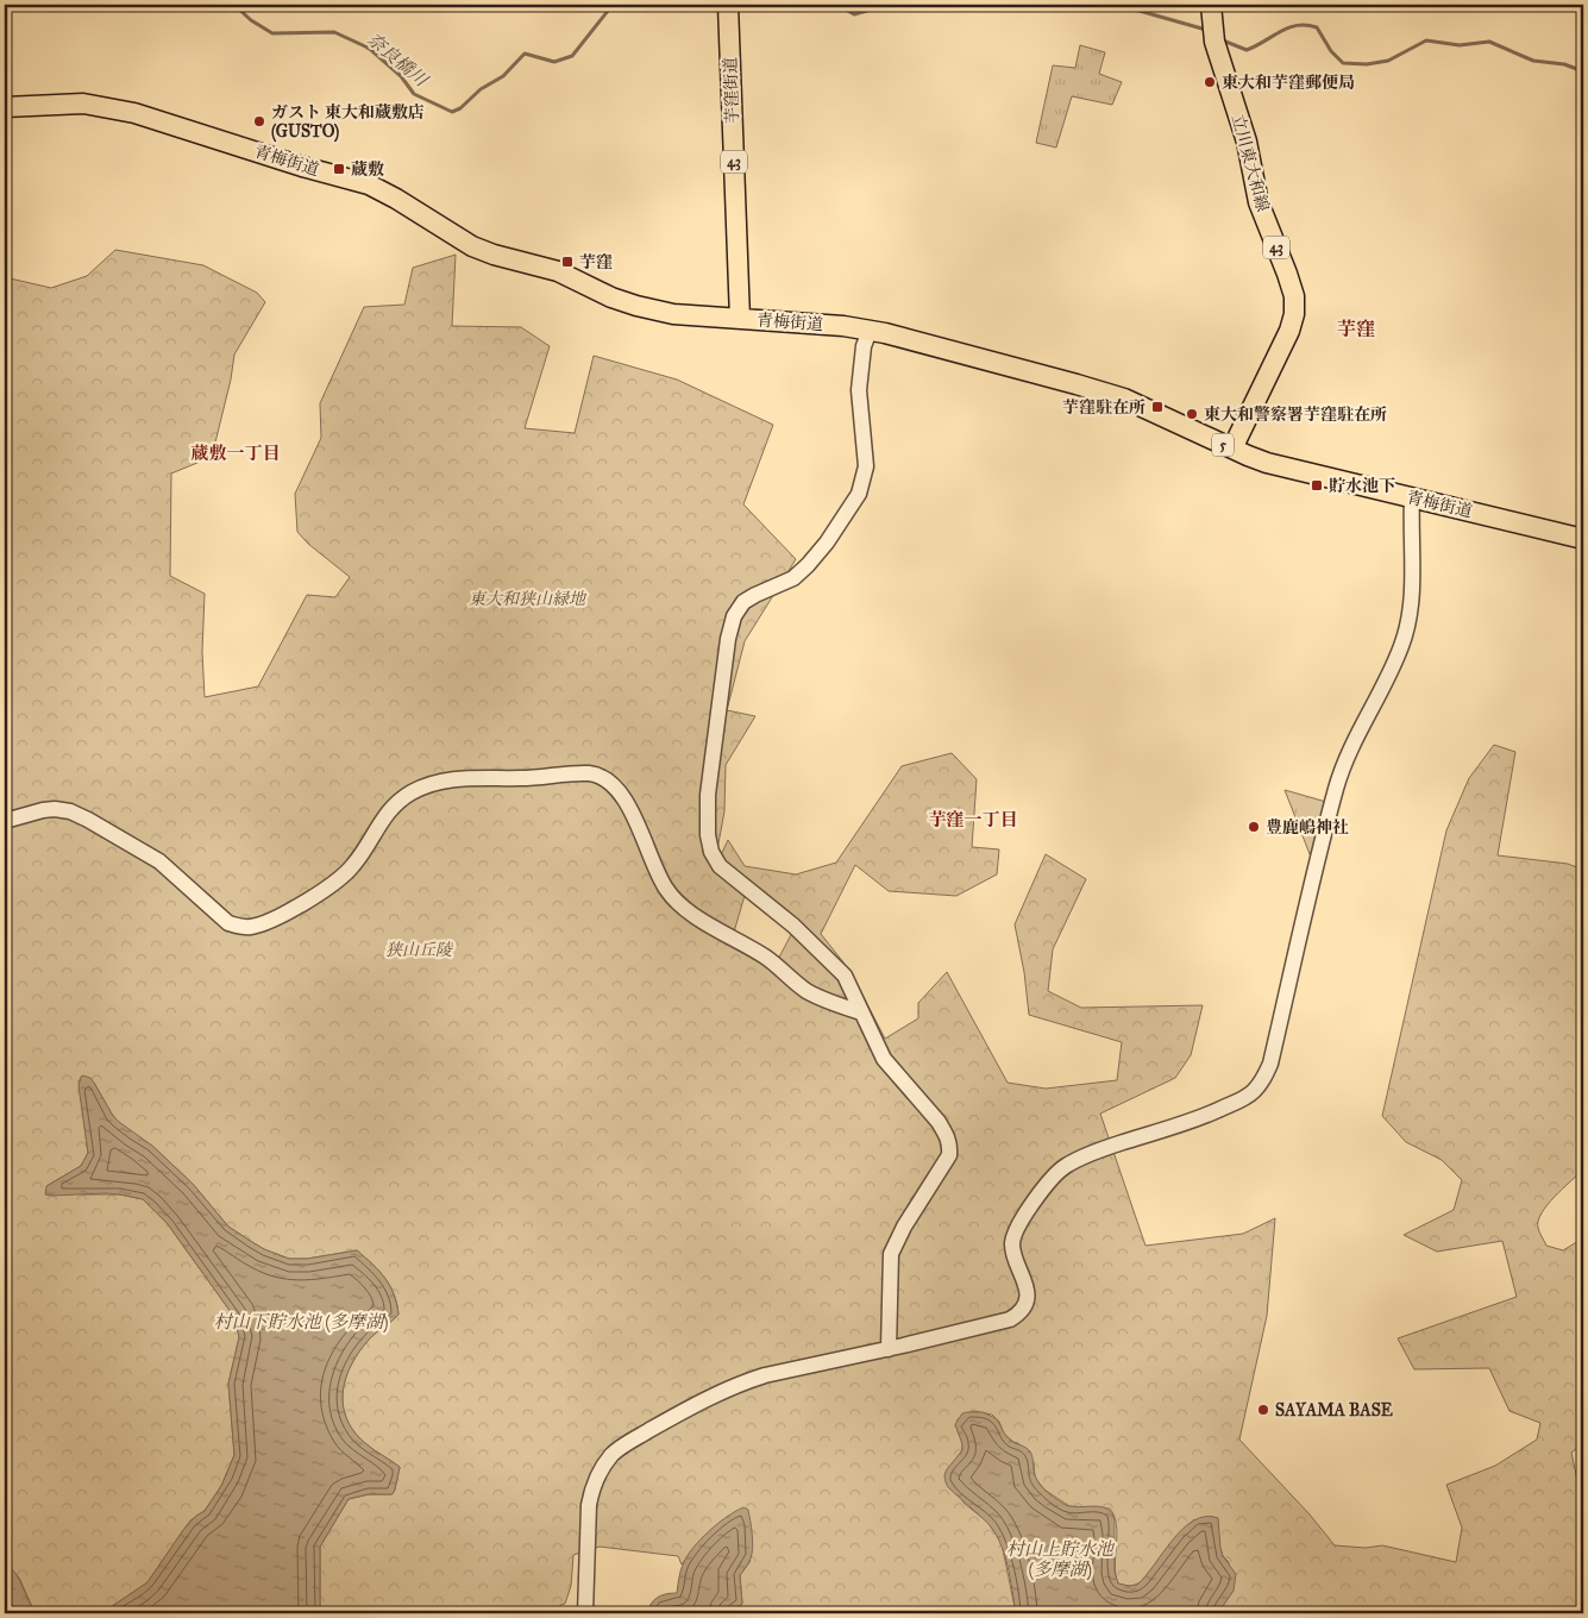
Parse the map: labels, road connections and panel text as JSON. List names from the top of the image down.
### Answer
{
  "streets": {
    "main road": [
      "芋窪街道",
      "青梅街道",
      "43",
      "立川東大和線",
      "5"
    ]
  },
  "crossings": [
    ["芋窪街道", "青梅街道"],
    ["青梅街道", "立川東大和線"]
  ],
  "districts": ["芋窪", "蔵敷一丁目", "芋窪一丁目"],
  "water": ["奈良橋川", "村山下貯水池 (多摩湖)", "村山上貯水池 (多摩湖)"],
  "parks": ["東大和狭山緑地", "狭山丘陵"],
  "places": {
    "other": [
      "東大和芋窪郵便局",
      "ガスト 東大和蔵敷店 (GUSTO)",
      "東大和警察署芋窪駐在所",
      "豊鹿嶋神社",
      "SAYAMA BASE"
    ],
    "transit": [
      "蔵敷",
      "芋窪",
      "芋窪駐在所",
      "貯水池下"
    ]
  }
}
